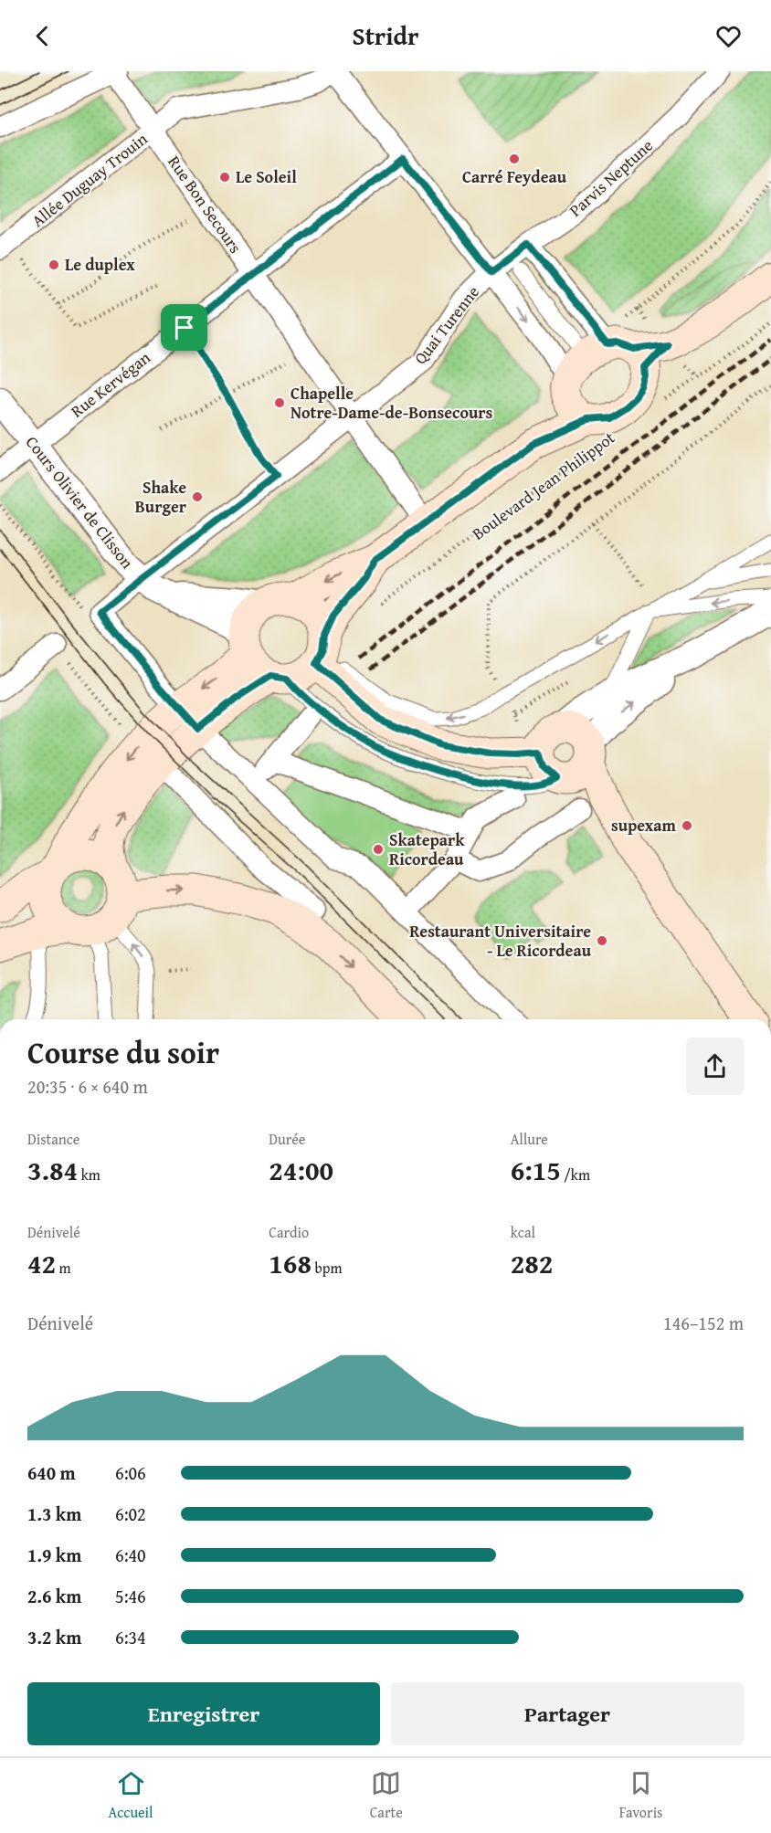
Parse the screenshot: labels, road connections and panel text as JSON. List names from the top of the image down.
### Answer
{
  "streets": {
    "main road": ["Boulevard Jean Philippot"],
    "street": [
      "Parvis Neptune",
      "Allée Duguay Trouin",
      "Rue Bon Secours",
      "Quai Turenne",
      "Rue Kervégan",
      "Cours Olivier de Clisson"
    ]
  },
  "crossings": [
    ["Parvis Neptune", "Quai Turenne"],
    ["Allée Duguay Trouin", "Rue Bon Secours"],
    ["Rue Bon Secours", "Quai Turenne"],
    ["Rue Bon Secours", "Rue Kervégan"],
    ["Rue Bon Secours", "Boulevard Jean Philippot"],
    ["Quai Turenne", "Cours Olivier de Clisson"],
    ["Rue Kervégan", "Cours Olivier de Clisson"],
    ["Boulevard Jean Philippot", "Cours Olivier de Clisson"]
  ],
  "places": [
    "Carré Feydeau",
    "Le Soleil",
    "Le duplex",
    "Chapelle Notre-Dame-de-Bonsecours",
    "Shake Burger",
    "supexam",
    "Skatepark Ricordeau",
    "Restaurant Universitaire - Le Ricordeau"
  ],
  "page": {
    "header": "Stridr",
    "heading": ["Course du soir", "20:35 · 6 × 640 m"],
    "stats": [
      ["Distance", "3.84 km"],
      ["Durée", "24:00"],
      ["Allure", "6:15 /km"],
      ["Dénivelé", "42 m"],
      ["Cardio", "168 bpm"],
      ["kcal", "282"]
    ],
    "chart": ["Dénivelé", "146–152 m"],
    "list": [
      {
        "name": "640 m",
        "note": "6:06"
      },
      {
        "name": "1.3 km",
        "note": "6:02"
      },
      {
        "name": "1.9 km",
        "note": "6:40"
      },
      {
        "name": "2.6 km",
        "note": "5:46"
      },
      {
        "name": "3.2 km",
        "note": "6:34"
      }
    ],
    "buttons": ["Enregistrer", "Partager"],
    "tabs": ["Accueil", "Carte", "Favoris"]
  }
}
